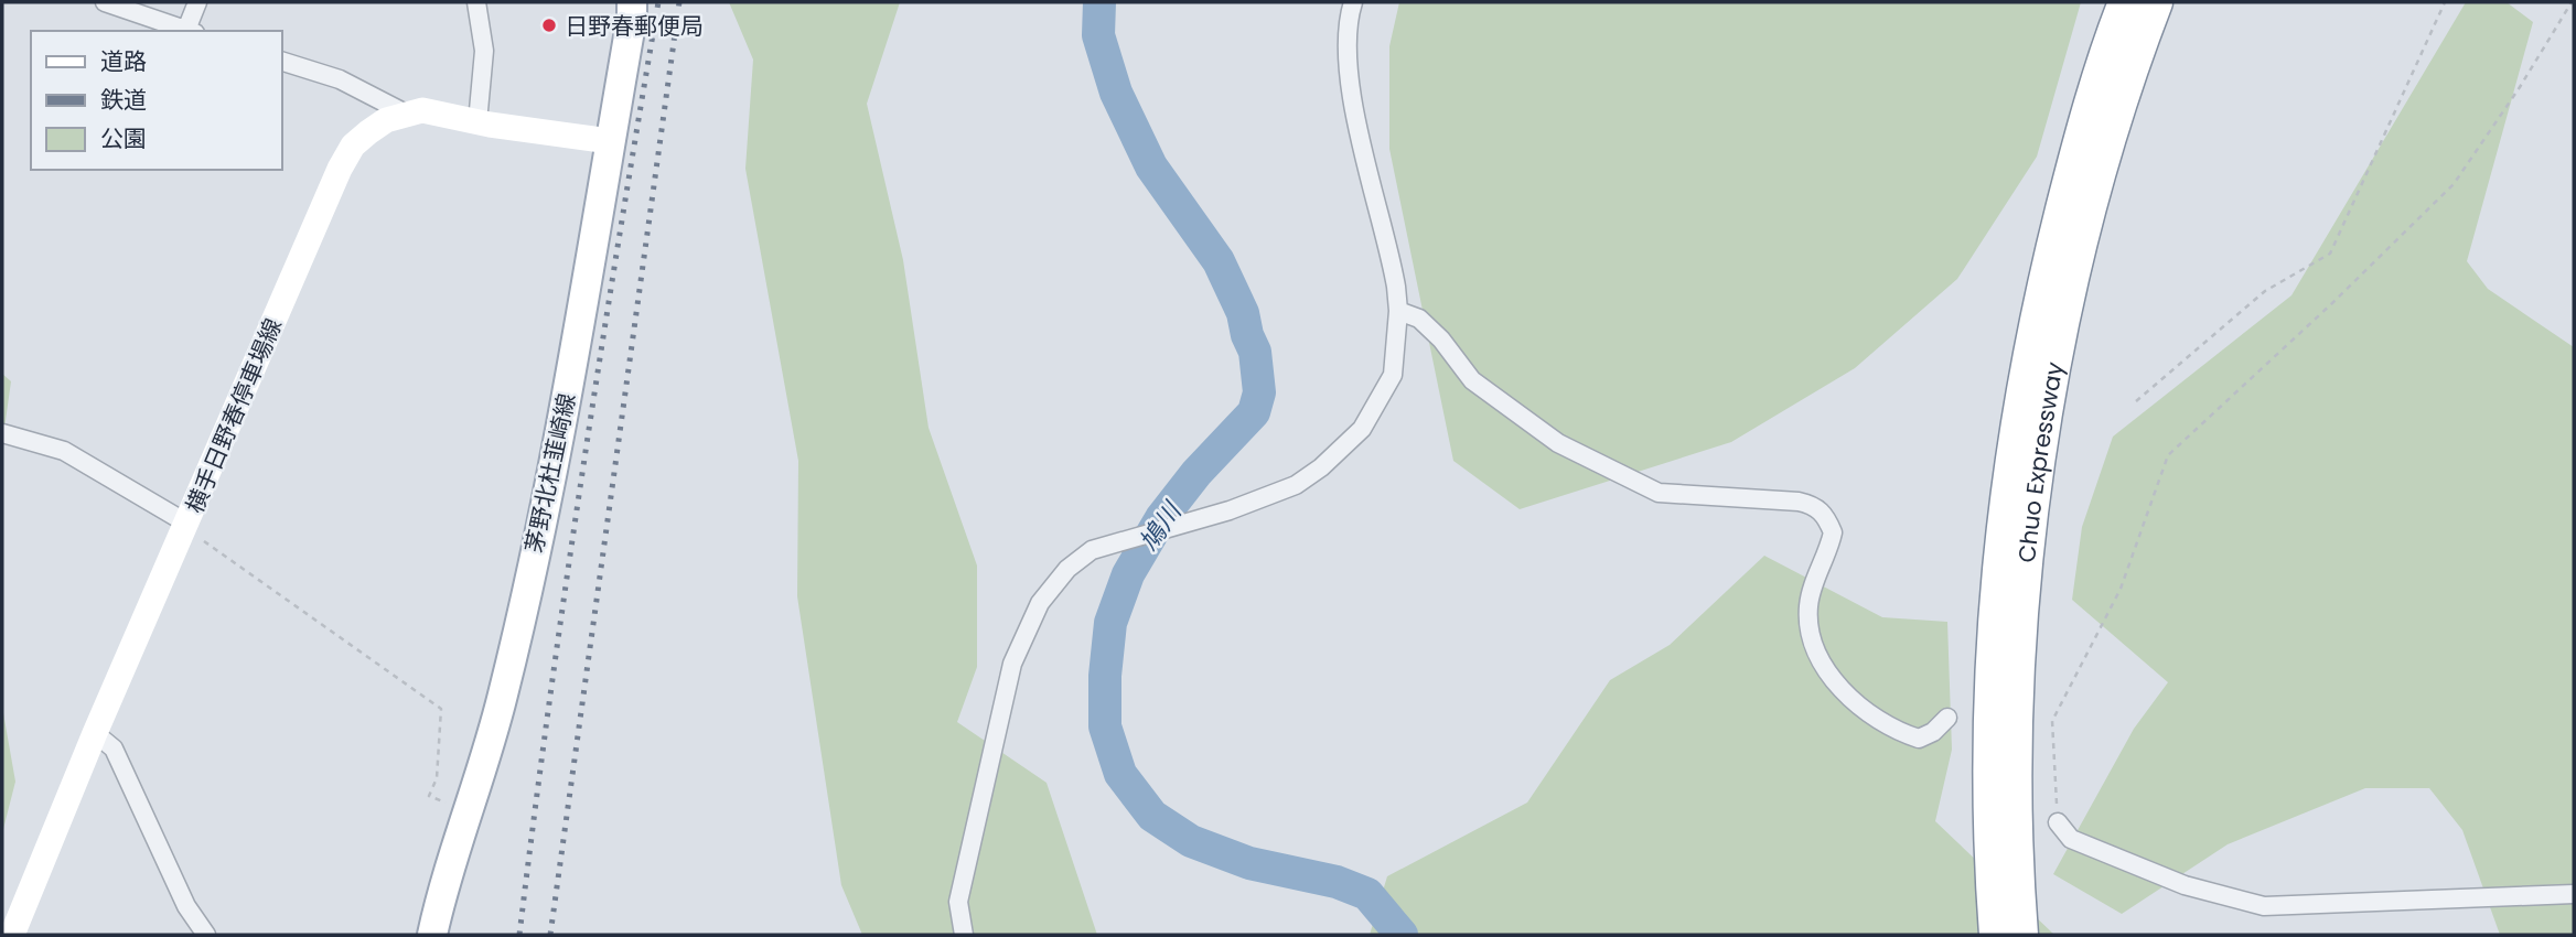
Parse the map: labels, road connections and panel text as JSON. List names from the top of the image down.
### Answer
{
  "streets": {
    "highway": ["Chuo Expressway"],
    "main road": ["横手日野春停車場線", "茅野北杜韮崎線"]
  },
  "crossings": [
    ["横手日野春停車場線", "茅野北杜韮崎線"]
  ],
  "water": ["鳩川"],
  "places": ["日野春郵便局"],
  "legend": ["道路", "鉄道", "公園"]
}
